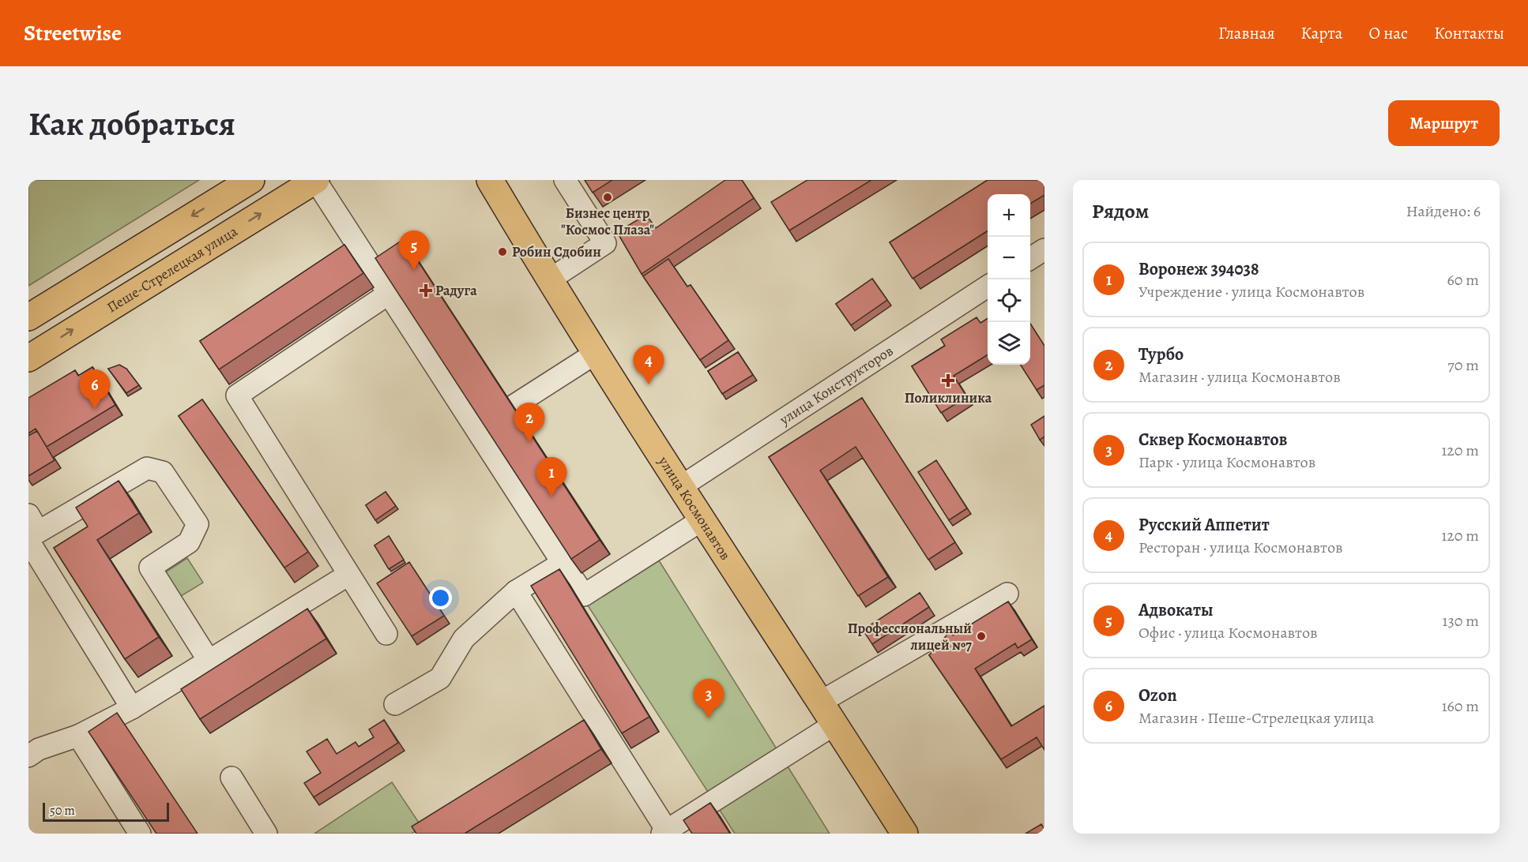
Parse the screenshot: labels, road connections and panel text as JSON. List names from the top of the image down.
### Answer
{
  "streets": {
    "main road": ["Пеше-Стрелецкая улица", "улица Космонавтов"],
    "street": ["улица Конструкторов"]
  },
  "crossings": [
    ["улица Конструкторов", "улица Космонавтов"]
  ],
  "places": {
    "other": ["Бизнес центр \"Космос Плаза\"", "Робин Сдобин", "Профессиональный лицей №7"],
    "health": ["Радуга", "Поликлиника"]
  },
  "scale_bar": "50 m",
  "page": {
    "header": "Streetwise",
    "nav": [
      "Главная",
      "Карта",
      "О нас",
      "Контакты"
    ],
    "buttons": "Маршрут",
    "title": "Как добраться",
    "heading": ["Рядом", "Найдено: 6"],
    "map_buttons": ["+", "−"],
    "pins": [
      "5",
      "4",
      "6",
      "2",
      "1",
      "3"
    ],
    "list": [
      {
        "mark": "1",
        "name": "Воронеж 394038",
        "note": "Учреждение · улица Космонавтов",
        "value": "60 m"
      },
      {
        "mark": "2",
        "name": "Турбо",
        "note": "Магазин · улица Космонавтов",
        "value": "70 m"
      },
      {
        "mark": "3",
        "name": "Сквер Космонавтов",
        "note": "Парк · улица Космонавтов",
        "value": "120 m"
      },
      {
        "mark": "4",
        "name": "Русский Аппетит",
        "note": "Ресторан · улица Космонавтов",
        "value": "120 m"
      },
      {
        "mark": "5",
        "name": "Адвокаты",
        "note": "Офис · улица Космонавтов",
        "value": "130 m"
      },
      {
        "mark": "6",
        "name": "Ozon",
        "note": "Магазин · Пеше-Стрелецкая улица",
        "value": "160 m"
      }
    ],
    "scale": "50 m"
  }
}
